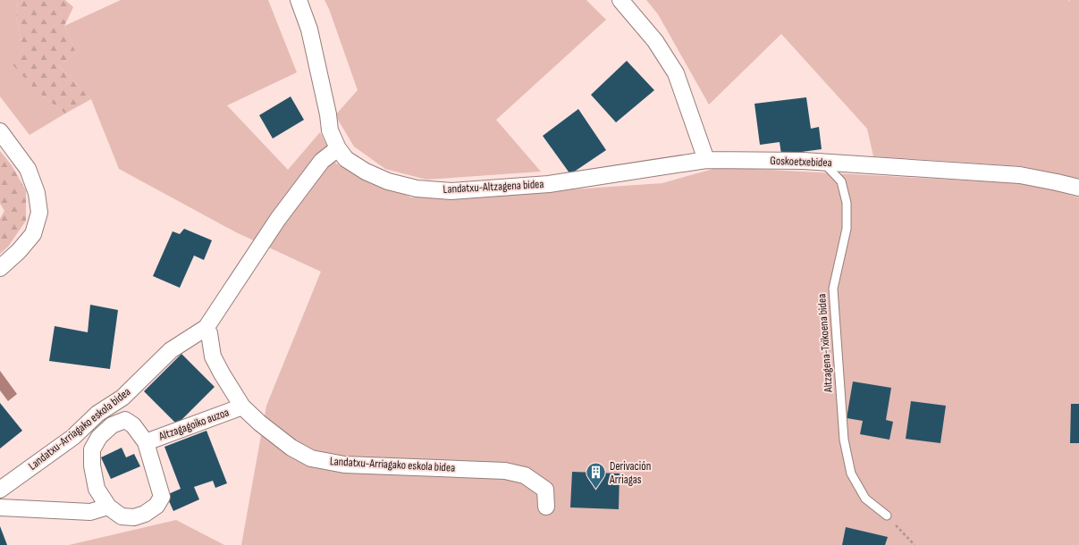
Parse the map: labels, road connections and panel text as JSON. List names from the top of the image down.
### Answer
{
  "streets": {
    "street": [
      "Goskoetxebidea",
      "Landatxu-Altzagena bidea",
      "Altzagagoiko auzoa",
      "Landatxu-Arriagako eskola bidea"
    ],
    "lane": ["Altzagena-Txikoena bidea"]
  },
  "crossings": [
    ["Goskoetxebidea", "Landatxu-Altzagena bidea"],
    ["Goskoetxebidea", "Altzagena-Txikoena bidea"],
    ["Altzagagoiko auzoa", "Landatxu-Arriagako eskola bidea"]
  ],
  "places": {
    "building": ["Derivación Arriagas"]
  }
}
